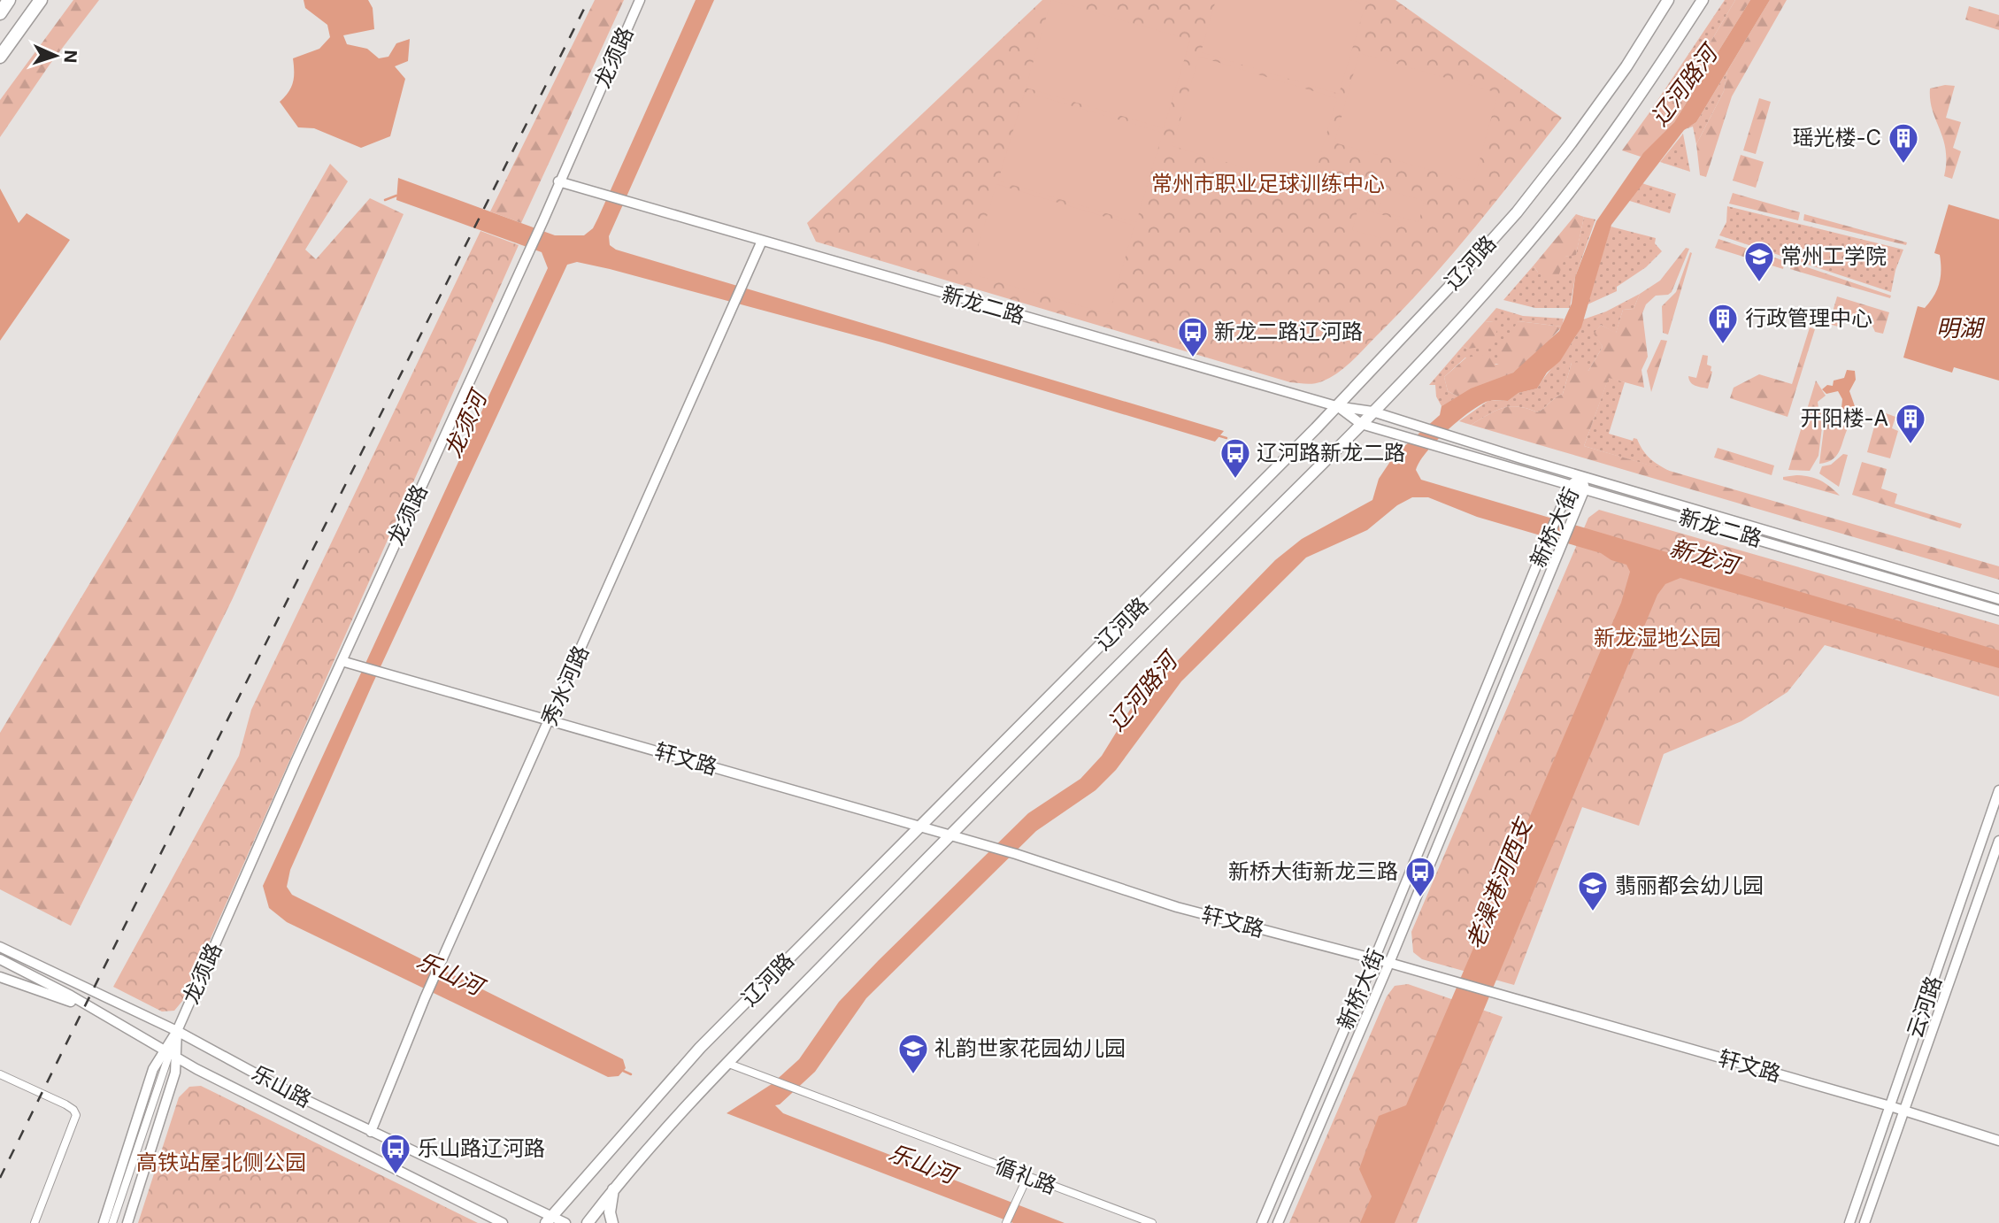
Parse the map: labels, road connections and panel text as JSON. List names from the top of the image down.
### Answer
{
  "streets": {
    "main road": ["辽河路"],
    "street": [
      "龙须路",
      "新龙二路",
      "新桥大街",
      "秀水河路",
      "轩文路",
      "云河路",
      "乐山路",
      "循礼路"
    ]
  },
  "crossings": [
    ["龙须路", "新龙二路"],
    ["龙须路", "轩文路"],
    ["龙须路", "乐山路"],
    ["辽河路", "新龙二路"],
    ["辽河路", "轩文路"],
    ["辽河路", "乐山路"],
    ["辽河路", "循礼路"],
    ["新龙二路", "新桥大街"],
    ["新龙二路", "秀水河路"],
    ["新桥大街", "轩文路"],
    ["秀水河路", "轩文路"],
    ["秀水河路", "乐山路"],
    ["轩文路", "云河路"]
  ],
  "water": [
    "辽河路河",
    "明湖",
    "龙须河",
    "新龙河",
    "老澡港河西支",
    "乐山河"
  ],
  "parks": ["常州市职业足球训练中心", "新龙湿地公园", "高铁站屋北侧公园"],
  "places": {
    "building": ["瑶光楼-C", "行政管理中心", "开阳楼-A"],
    "school or university": ["常州工学院", "翡丽都会幼儿园", "礼韵世家花园幼儿园"],
    "bus stop": [
      "新龙二路辽河路",
      "辽河路新龙二路",
      "新桥大街新龙三路",
      "乐山路辽河路"
    ]
  },
  "north": "right"
}
